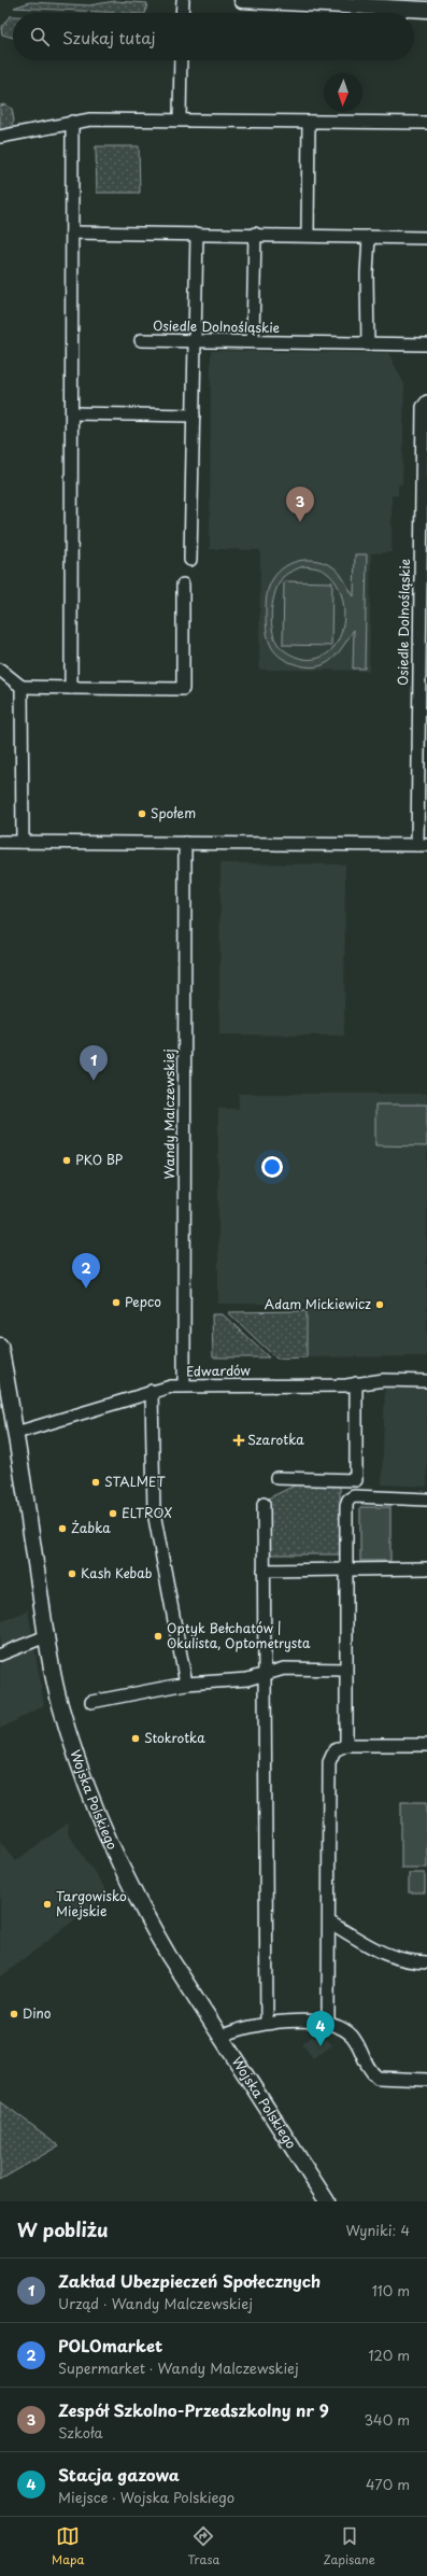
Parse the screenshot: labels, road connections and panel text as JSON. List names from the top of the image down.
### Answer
{
  "streets": {
    "street": [
      "Osiedle Dolnośląskie",
      "Wandy Malczewskiej",
      "Edwardów",
      "Wojska Polskiego"
    ]
  },
  "crossings": [
    ["Osiedle Dolnośląskie", "Wandy Malczewskiej"],
    ["Wandy Malczewskiej", "Edwardów"],
    ["Edwardów", "Wojska Polskiego"]
  ],
  "places": {
    "other": [
      "Społem",
      "PKO BP",
      "Pepco",
      "Adam Mickiewicz",
      "STALMET",
      "ELTROX",
      "Żabka",
      "Kash Kebab",
      "Optyk Bełchatów | Okulista, Optometrysta",
      "Stokrotka",
      "Targowisko Miejskie",
      "Dino"
    ],
    "health": ["Szarotka"]
  },
  "north": "bottom",
  "page": {
    "search": "Szukaj tutaj",
    "pins": [
      "3",
      "1",
      "2",
      "4"
    ],
    "heading": ["W pobliżu", "Wyniki: 4"],
    "list": [
      {
        "mark": "1",
        "name": "Zakład Ubezpieczeń Społecznych",
        "note": "Urząd · Wandy Malczewskiej",
        "value": "110 m"
      },
      {
        "mark": "2",
        "name": "POLOmarket",
        "note": "Supermarket · Wandy Malczewskiej",
        "value": "120 m"
      },
      {
        "mark": "3",
        "name": "Zespół Szkolno-Przedszkolny nr 9",
        "note": "Szkoła",
        "value": "340 m"
      },
      {
        "mark": "4",
        "name": "Stacja gazowa",
        "note": "Miejsce · Wojska Polskiego",
        "value": "470 m"
      }
    ],
    "nav": ["Mapa", "Trasa", "Zapisane"]
  }
}
